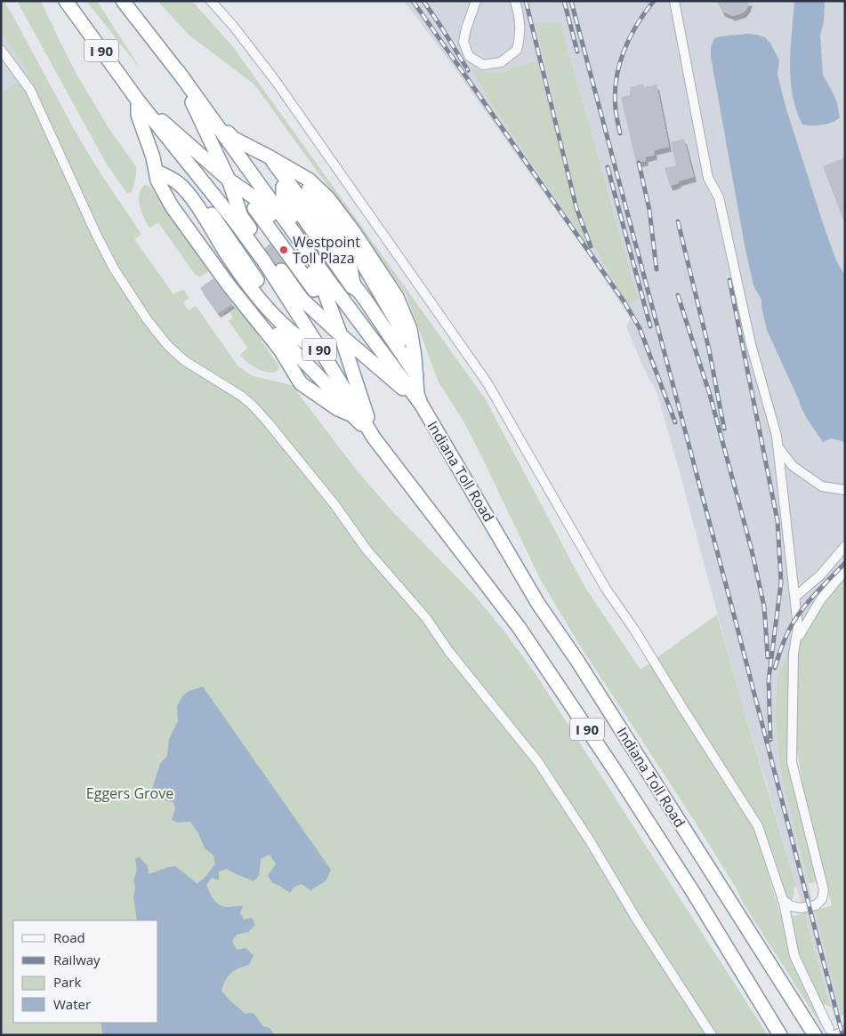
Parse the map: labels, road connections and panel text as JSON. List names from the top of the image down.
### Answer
{
  "streets": {
    "highway": ["I 90", "Indiana Toll Road"]
  },
  "crossings": [
    ["I 90", "Indiana Toll Road"]
  ],
  "parks": ["Eggers Grove"],
  "places": ["Westpoint Toll Plaza"],
  "legend": [
    "Road",
    "Railway",
    "Park",
    "Water"
  ]
}
